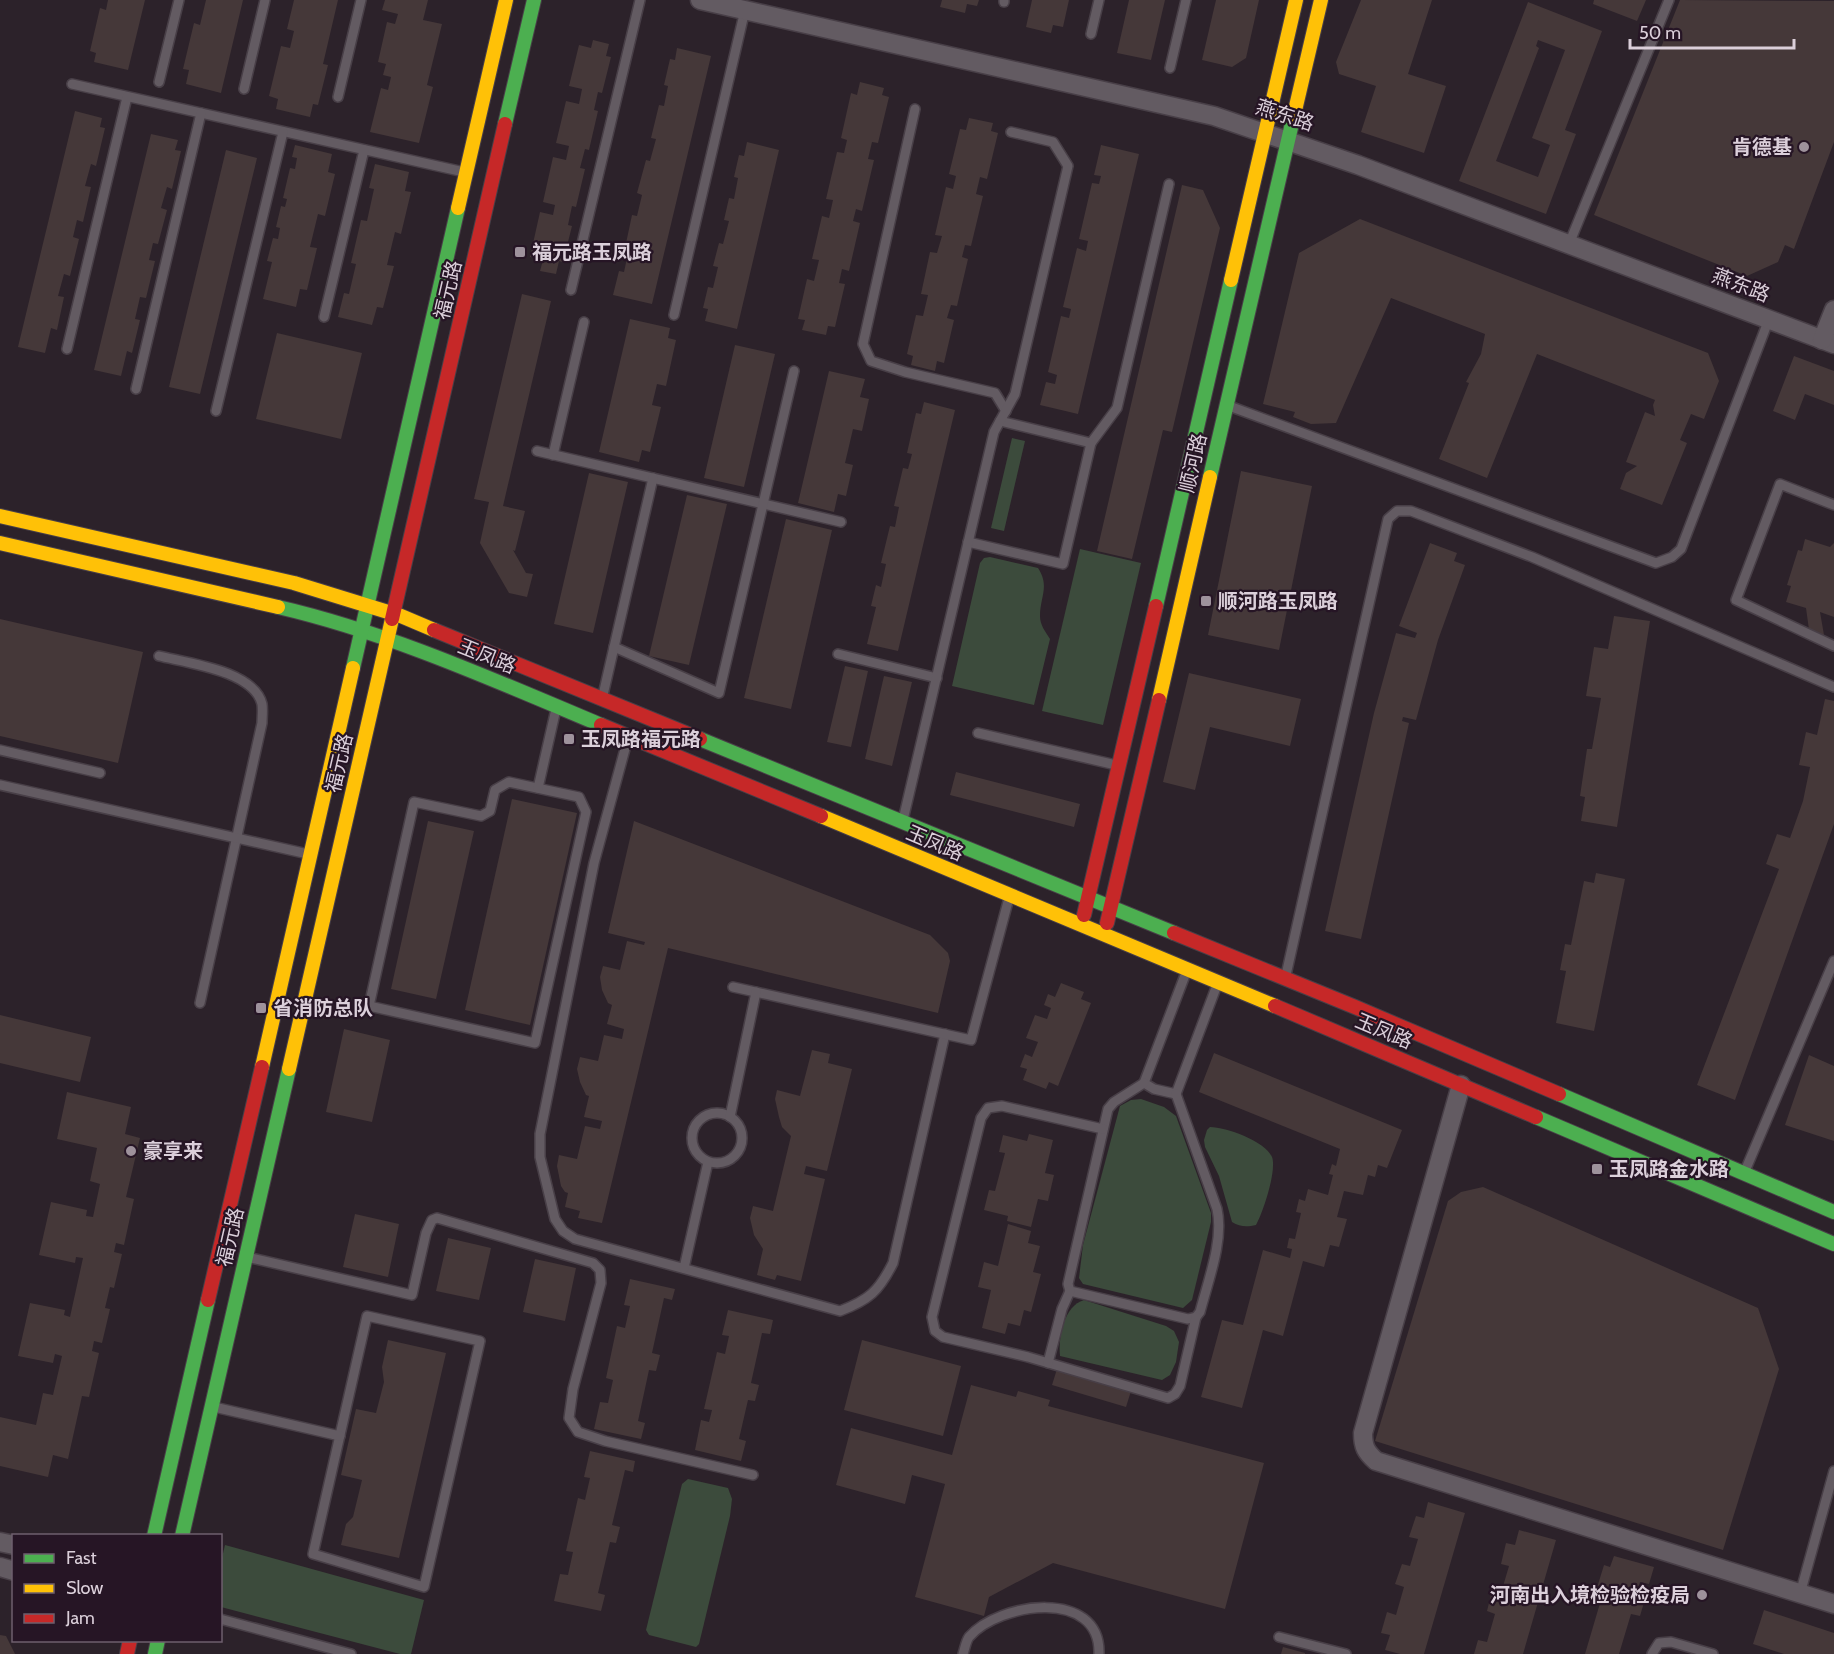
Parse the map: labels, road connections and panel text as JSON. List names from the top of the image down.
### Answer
{
  "streets": {
    "street": [
      "燕东路",
      "福元路",
      "顺河路",
      "玉凤路"
    ]
  },
  "crossings": [
    ["燕东路", "顺河路"],
    ["福元路", "玉凤路"],
    ["顺河路", "玉凤路"]
  ],
  "places": {
    "other": ["肯德基", "豪享来", "河南出入境检验检疫局"],
    "transit": [
      "福元路玉凤路",
      "顺河路玉凤路",
      "玉凤路福元路",
      "省消防总队",
      "玉凤路金水路"
    ]
  },
  "legend": ["Fast", "Slow", "Jam"],
  "scale_bar": "50 m"
}
